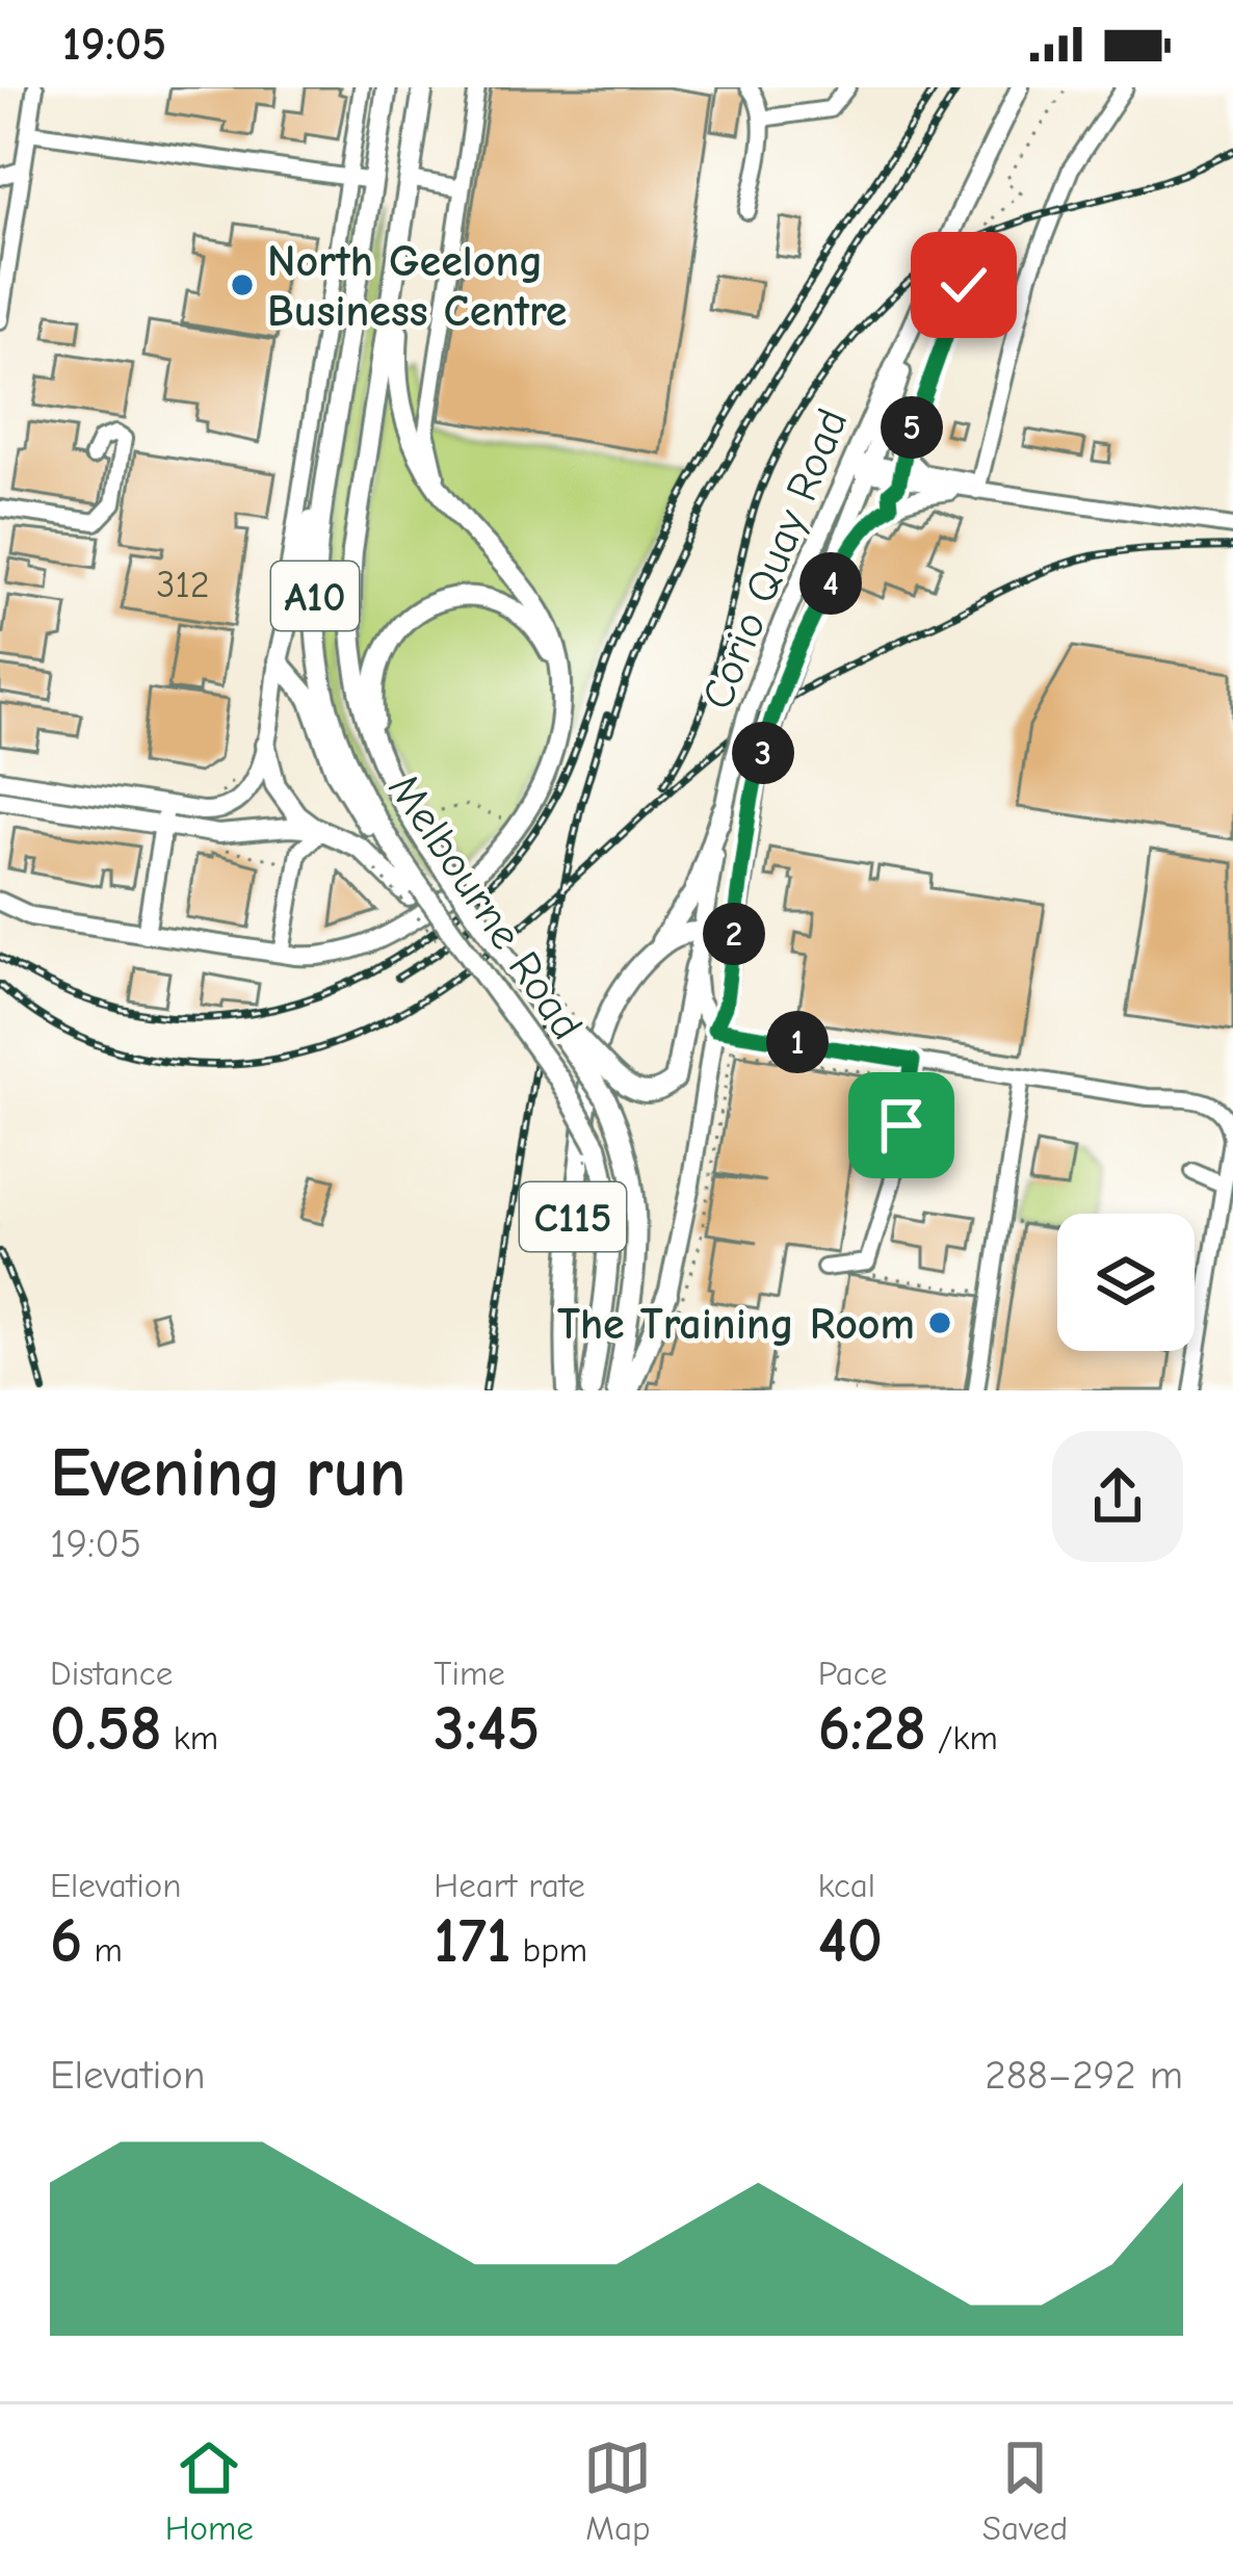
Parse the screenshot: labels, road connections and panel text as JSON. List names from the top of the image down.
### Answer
{
  "streets": {
    "highway": ["A10", "Melbourne Road", "C115"],
    "main road": ["Corio Quay Road"]
  },
  "crossings": [
    ["Corio Quay Road", "C115"],
    ["Melbourne Road", "C115"]
  ],
  "places": ["North Geelong Business Centre", "The Training Room"],
  "house_numbers": ["312"],
  "page": {
    "status": "19:05",
    "pins": [
      "5",
      "4",
      "3",
      "2",
      "1"
    ],
    "heading": ["Evening run", "19:05"],
    "stats": [
      ["Distance", "0.58 km"],
      ["Time", "3:45"],
      ["Pace", "6:28 /km"],
      ["Elevation", "6 m"],
      ["Heart rate", "171 bpm"],
      ["kcal", "40"]
    ],
    "chart": ["Elevation", "288–292 m"],
    "tabs": ["Home", "Map", "Saved"]
  }
}
